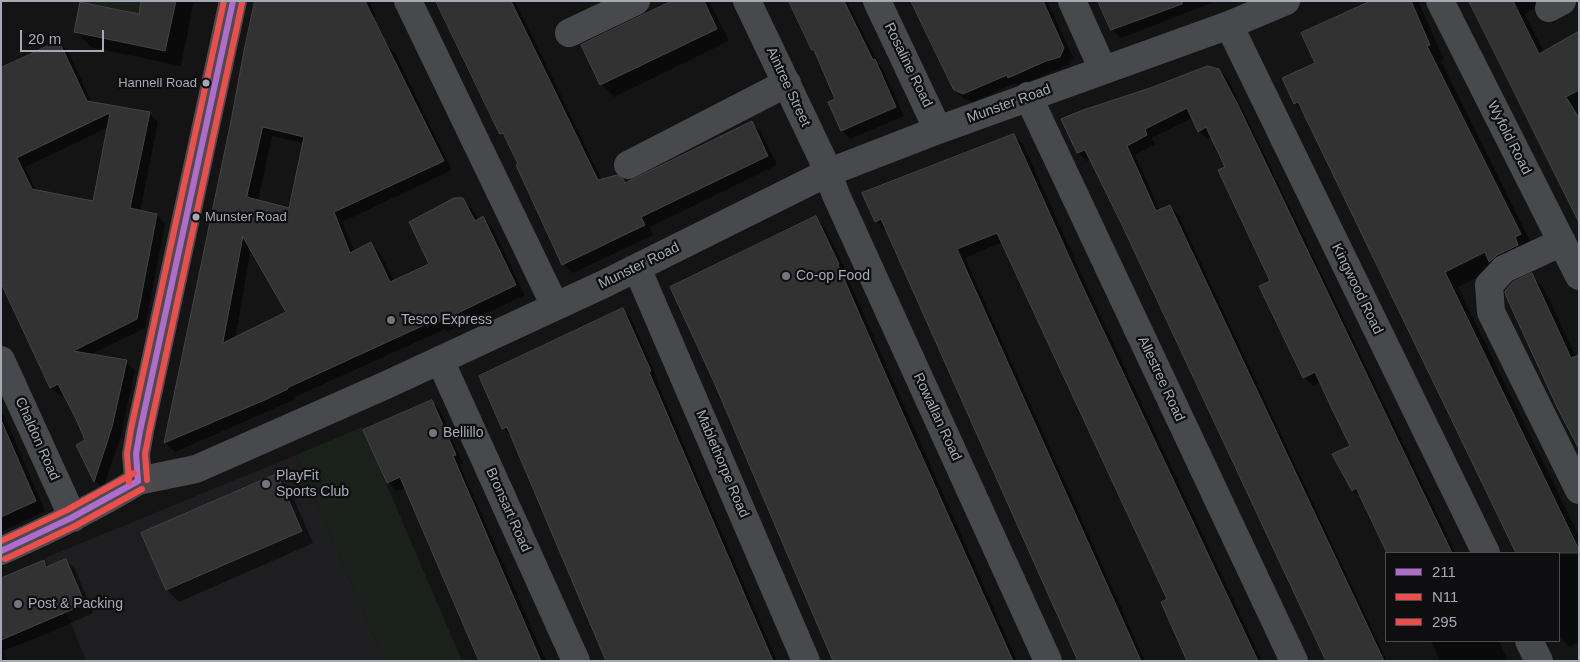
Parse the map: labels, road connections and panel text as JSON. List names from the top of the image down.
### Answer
{
  "streets": {
    "main road": ["Munster Road"],
    "street": [
      "Rosaline Road",
      "Aintree Street",
      "Wyfold Road",
      "Kingwood Road",
      "Allestree Road",
      "Rowallan Road",
      "Chaldon Road",
      "Mablethorpe Road",
      "Bronsart Road"
    ]
  },
  "crossings": [
    ["Rosaline Road", "Munster Road"],
    ["Aintree Street", "Munster Road"],
    ["Aintree Street", "Rowallan Road"],
    ["Munster Road", "Kingwood Road"],
    ["Munster Road", "Allestree Road"],
    ["Munster Road", "Rowallan Road"],
    ["Munster Road", "Chaldon Road"],
    ["Munster Road", "Mablethorpe Road"],
    ["Munster Road", "Bronsart Road"]
  ],
  "places": [
    "Hannell Road",
    "Munster Road",
    "Co-op Food",
    "Tesco Express",
    "Bellillo",
    "PlayFit Sports Club",
    "Post & Packing"
  ],
  "lines": ["transit line 211", "transit line 295", "transit line N11"],
  "legend": ["211", "N11", "295"],
  "scale_bar": "20 m"
}
